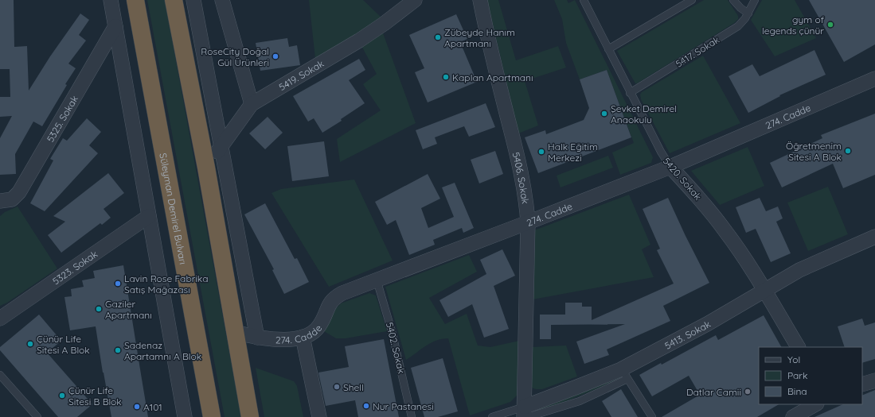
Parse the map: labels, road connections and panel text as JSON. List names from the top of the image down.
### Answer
{
  "streets": {
    "highway": ["Süleyman Demirel Bulvarı"],
    "street": [
      "5419. Sokak",
      "274. Cadde",
      "5325. Sokak",
      "5406. Sokak",
      "5420. Sokak",
      "5323. Sokak",
      "5413. Sokak"
    ],
    "lane": ["5417. Sokak", "5402. Sokak"]
  },
  "crossings": [
    ["5417. Sokak", "5420. Sokak"],
    ["274. Cadde", "5406. Sokak"],
    ["274. Cadde", "5420. Sokak"],
    ["274. Cadde", "5402. Sokak"],
    ["5406. Sokak", "5413. Sokak"],
    ["5420. Sokak", "5413. Sokak"]
  ],
  "places": [
    "gym of legends çünür",
    "Zübeyde Hanım Apartmanı",
    "RoseCity Doğal Gül Ürünleri",
    "Kaplan Apartmanı",
    "Şevket Demirel Anaokulu",
    "Öğretmenim Sitesi A Blok",
    "Halk Eğitim Merkezi",
    "Lavin Rose Fabrika Satış Mağazası",
    "Gaziler Apartmanı",
    "Çünür Life Sitesi A Blok",
    "Sadenaz Apartamnı A Blok",
    "Shell",
    "Datlar Camii",
    "Çünür Life Sitesi B Blok",
    "Nur Pastanesi",
    "A101"
  ],
  "legend": ["Yol", "Park", "Bina"]
}
